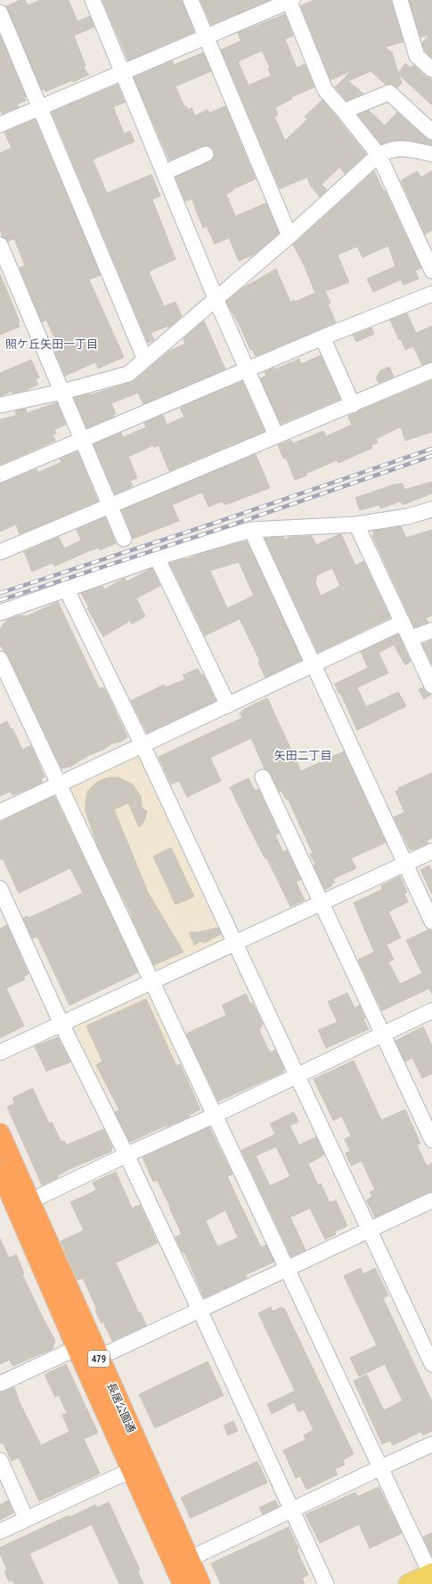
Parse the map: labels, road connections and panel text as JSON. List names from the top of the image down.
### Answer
{
  "streets": {
    "highway": ["479", "長居公園通"]
  },
  "districts": ["照ケ丘矢田一丁目", "矢田二丁目"]
}
